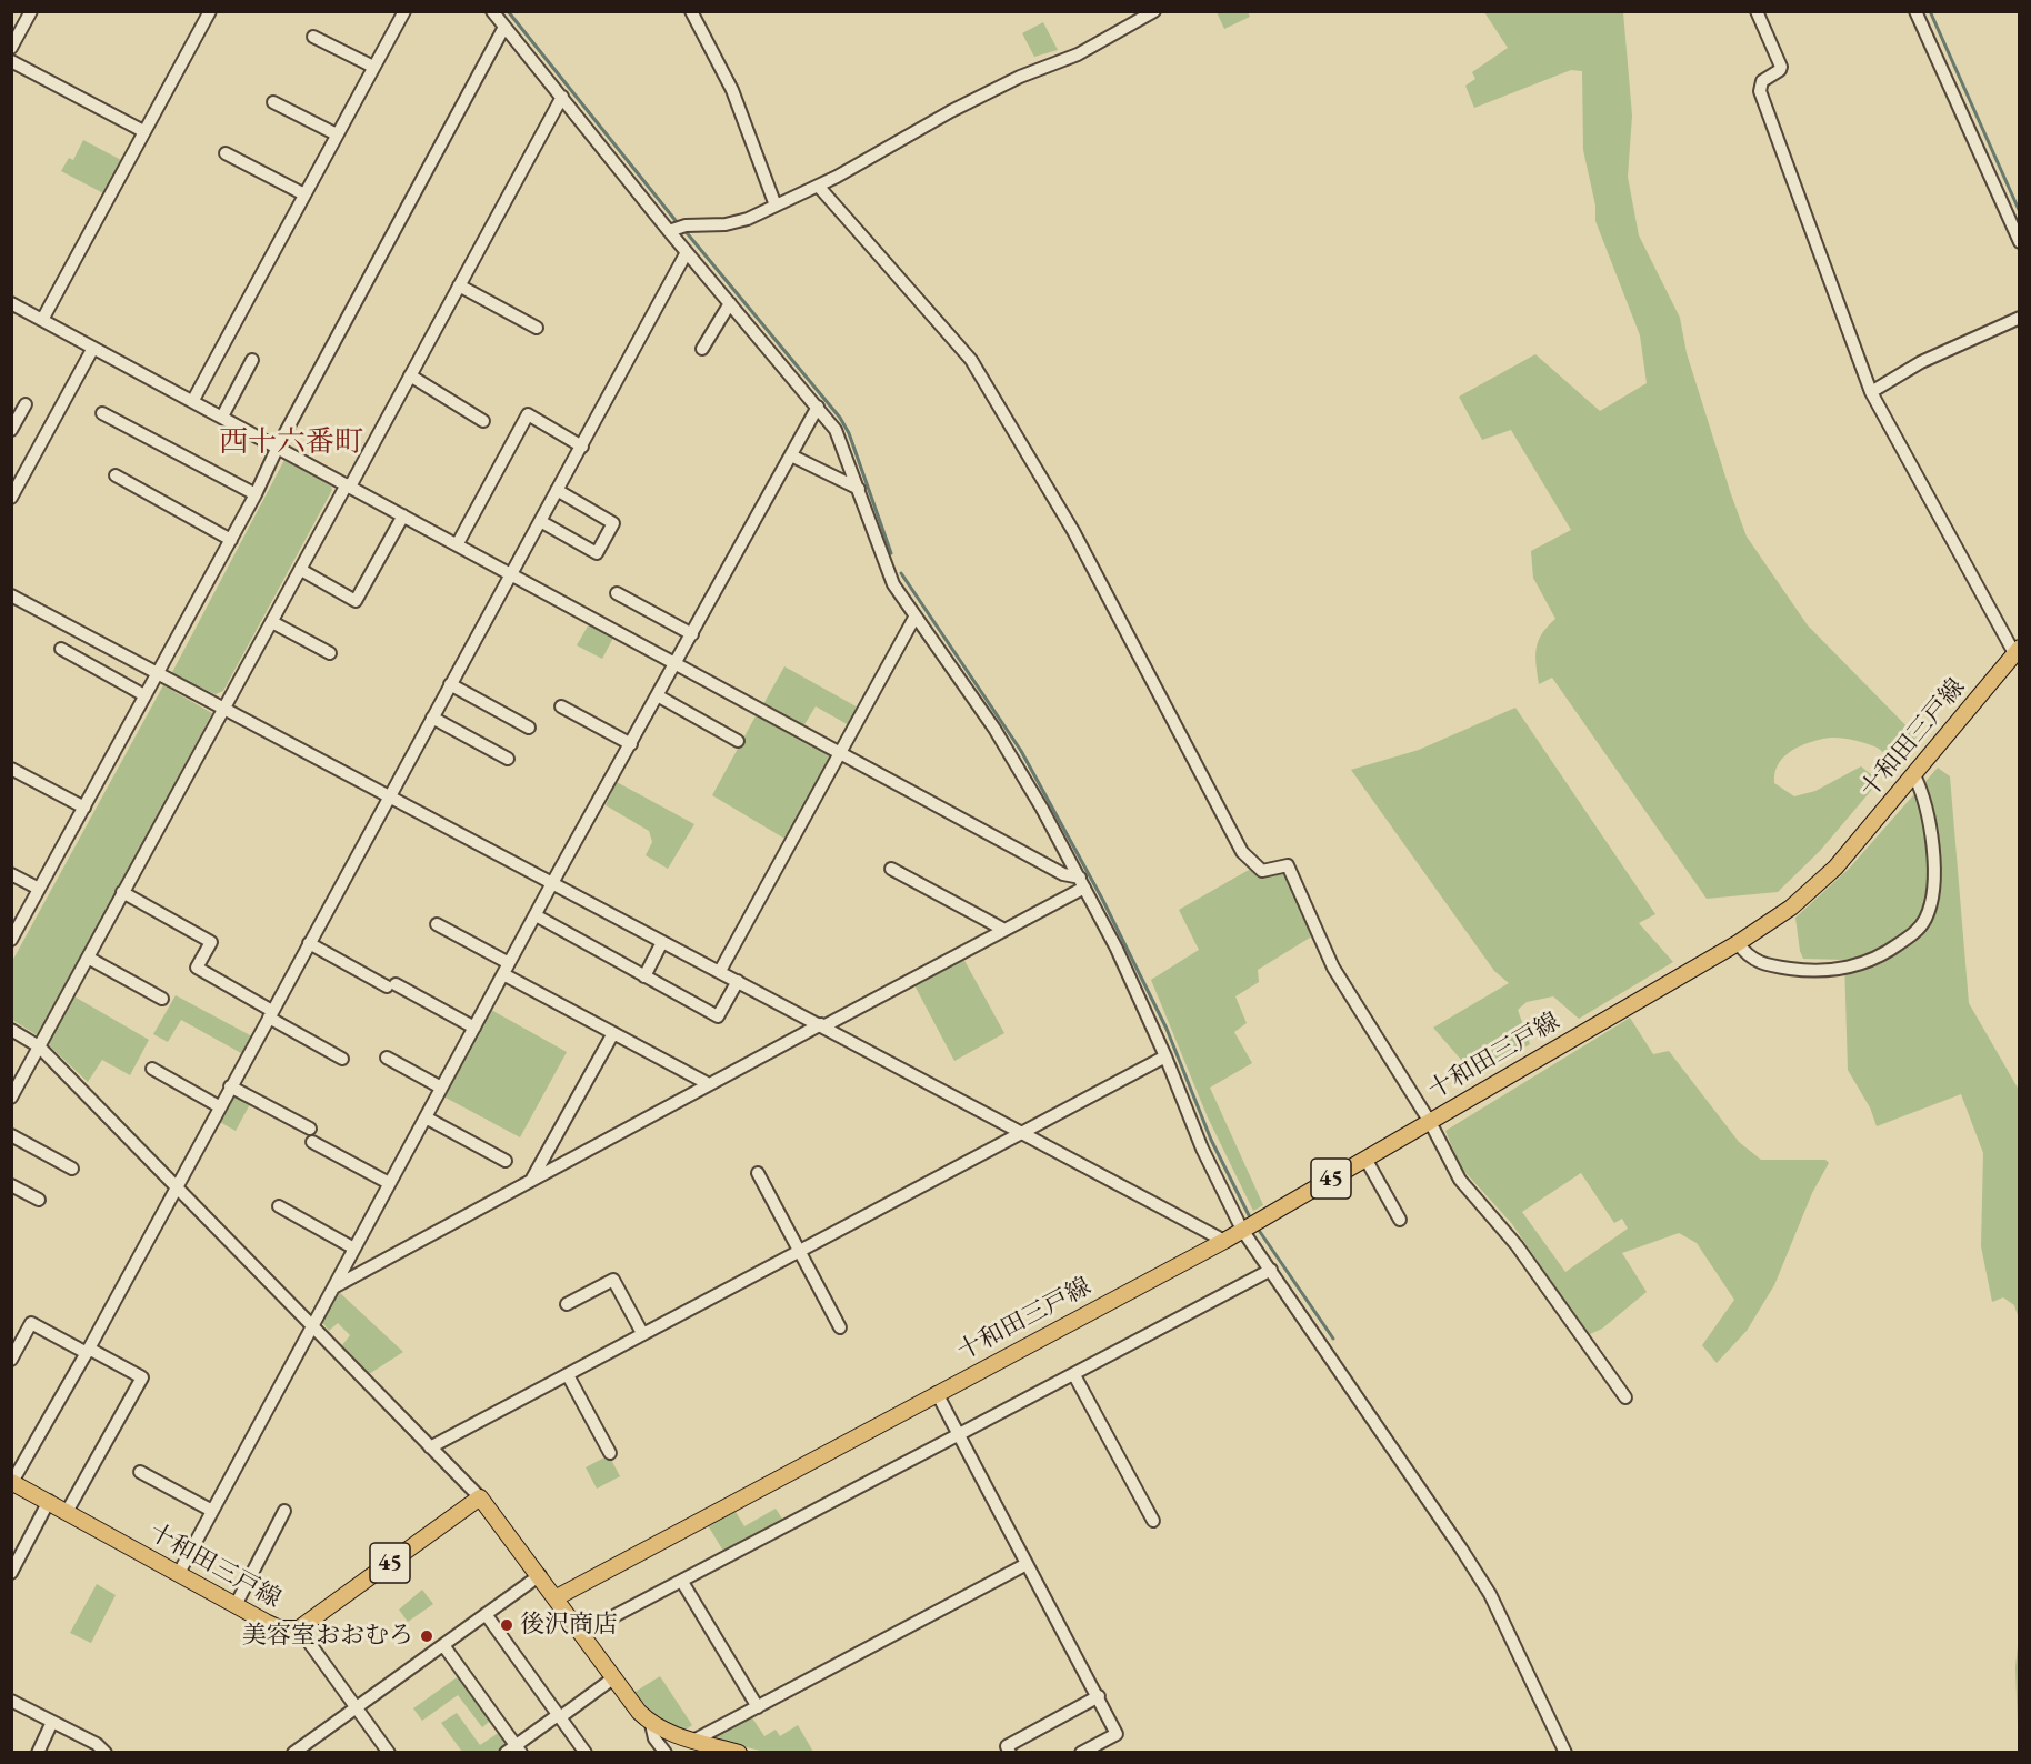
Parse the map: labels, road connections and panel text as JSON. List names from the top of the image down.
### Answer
{
  "streets": {
    "main road": ["十和田三戸線", "45"]
  },
  "districts": ["西十六番町"],
  "places": ["後沢商店", "美容室おおむろ"]
}
